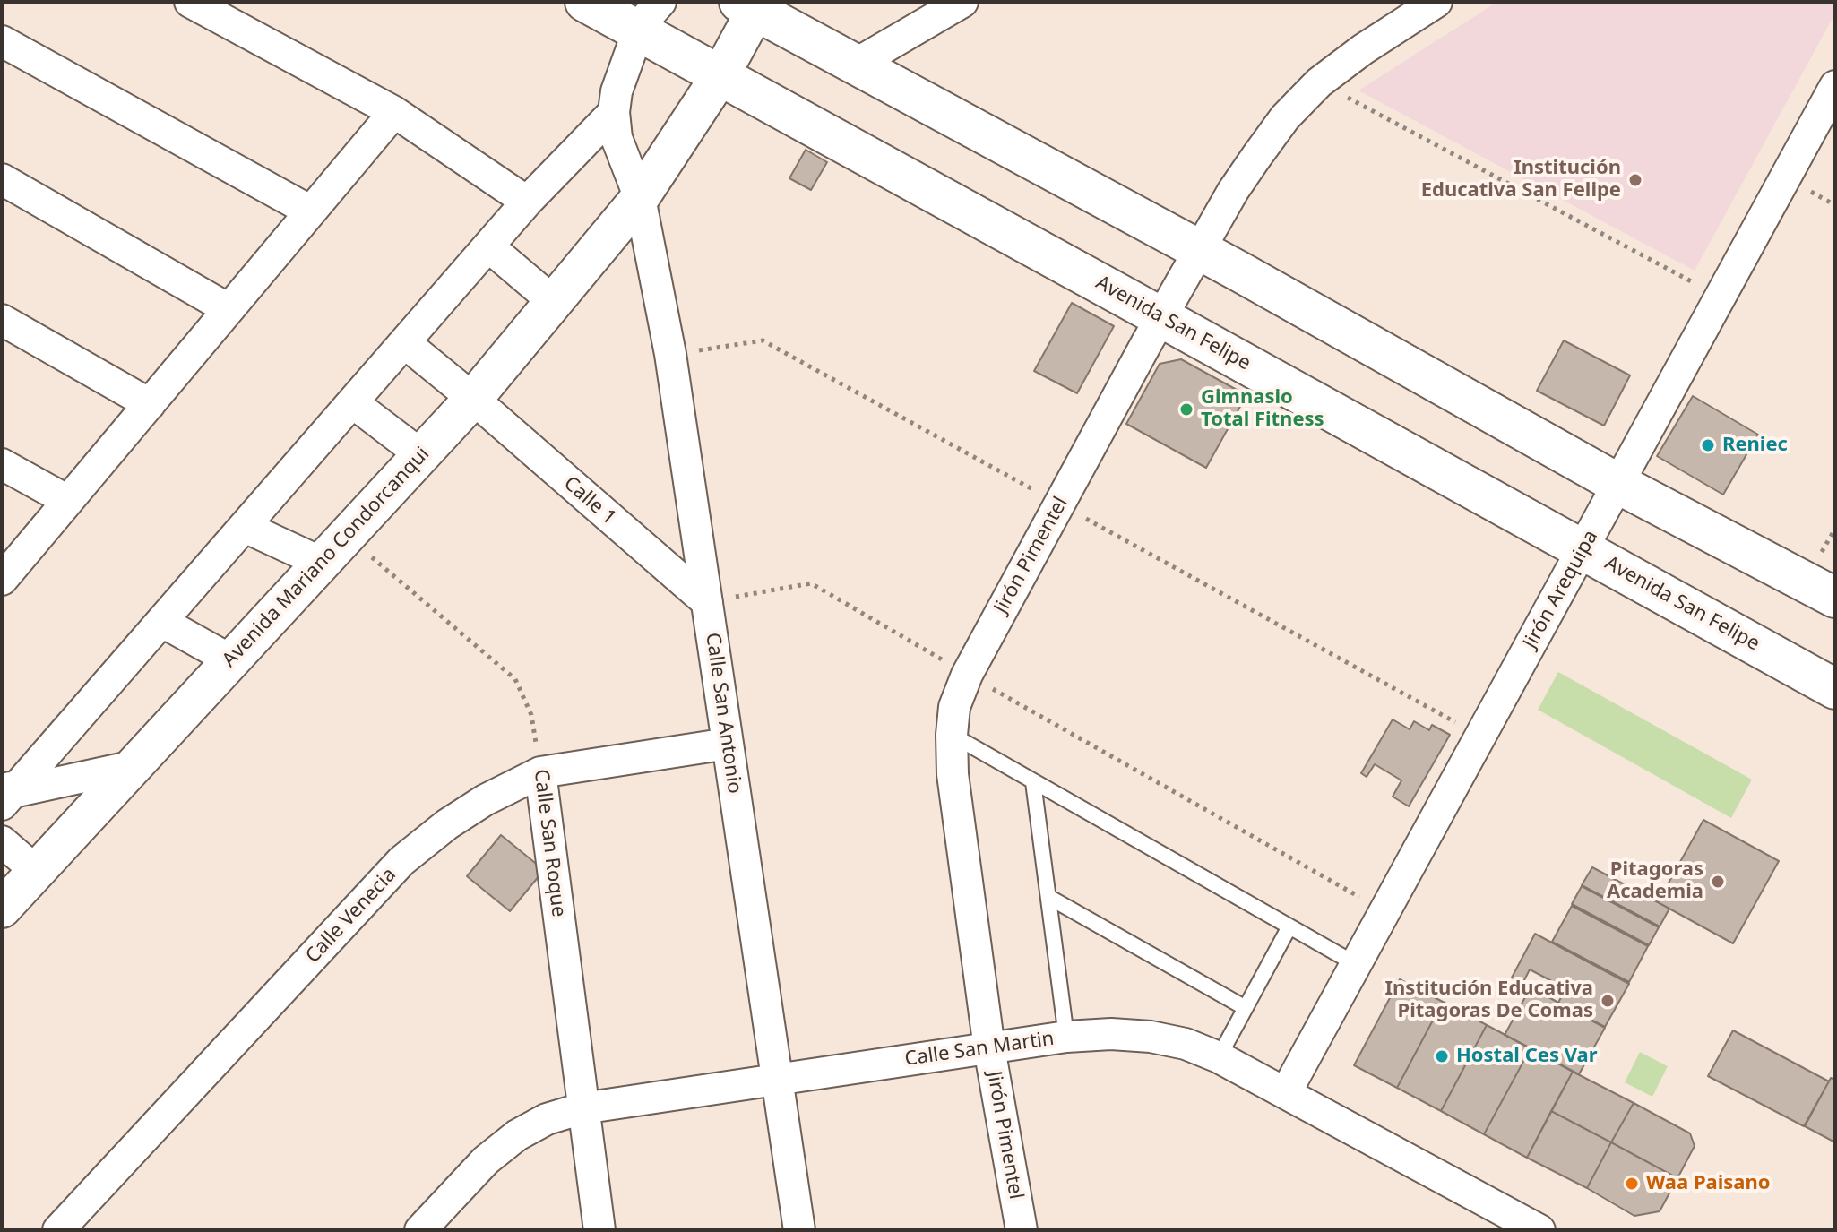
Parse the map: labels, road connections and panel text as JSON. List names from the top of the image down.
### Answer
{
  "streets": {
    "main road": ["Avenida San Felipe"],
    "street": [
      "Calle 1",
      "Jirón Pimentel",
      "Avenida Mariano Condorcanqui",
      "Jirón Arequipa",
      "Calle San Antonio",
      "Calle San Roque",
      "Calle Venecia",
      "Calle San Martin"
    ]
  },
  "crossings": [
    ["Avenida San Felipe", "Jirón Pimentel"],
    ["Avenida San Felipe", "Avenida Mariano Condorcanqui"],
    ["Avenida San Felipe", "Jirón Arequipa"],
    ["Calle 1", "Avenida Mariano Condorcanqui"],
    ["Calle 1", "Calle San Antonio"],
    ["Jirón Pimentel", "Calle San Martin"],
    ["Avenida Mariano Condorcanqui", "Calle San Antonio"],
    ["Avenida Mariano Condorcanqui", "Calle San Roque"],
    ["Jirón Arequipa", "Calle San Martin"],
    ["Calle San Antonio", "Calle Venecia"],
    ["Calle San Antonio", "Calle San Martin"],
    ["Calle San Roque", "Calle Venecia"],
    ["Calle San Roque", "Calle San Martin"]
  ],
  "places": [
    "Institución Educativa San Felipe",
    "Gimnasio Total Fitness",
    "Reniec",
    "Pitagoras Academia",
    "Institución Educativa Pitagoras De Comas",
    "Hostal Ces Var",
    "Waa Paisano"
  ]
}
